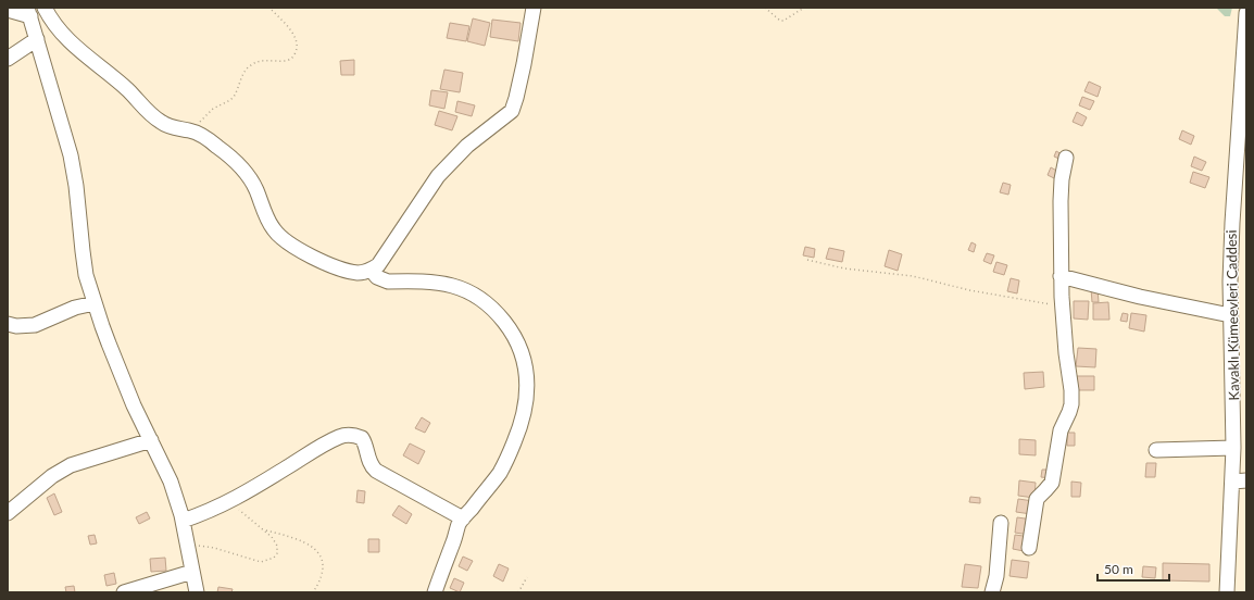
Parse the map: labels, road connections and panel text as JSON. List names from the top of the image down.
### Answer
{
  "streets": {
    "street": ["Kavaklı Kümeevleri Caddesi"]
  },
  "scale_bar": "50 m"
}
